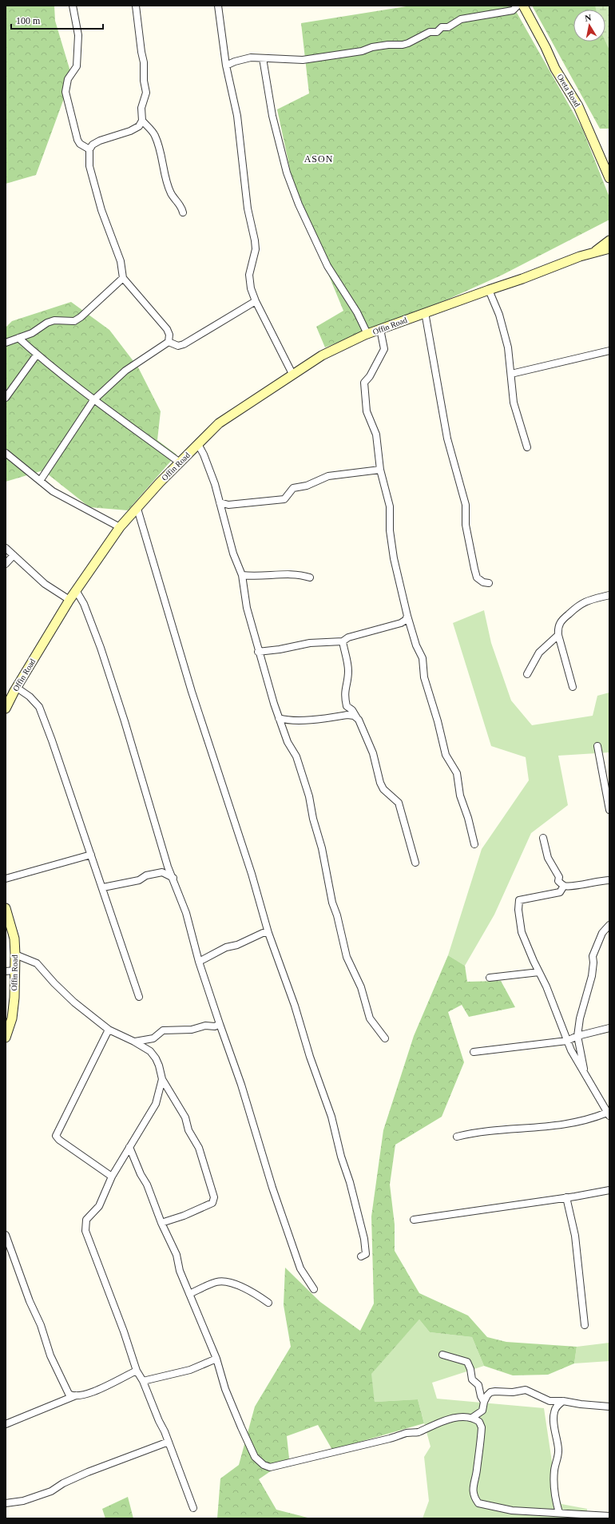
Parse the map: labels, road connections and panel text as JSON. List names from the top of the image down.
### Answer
{
  "streets": {
    "street": ["Oreta Road", "Offin Road"]
  },
  "districts": ["ASON"],
  "scale_bar": "100 m",
  "north": "top"
}
